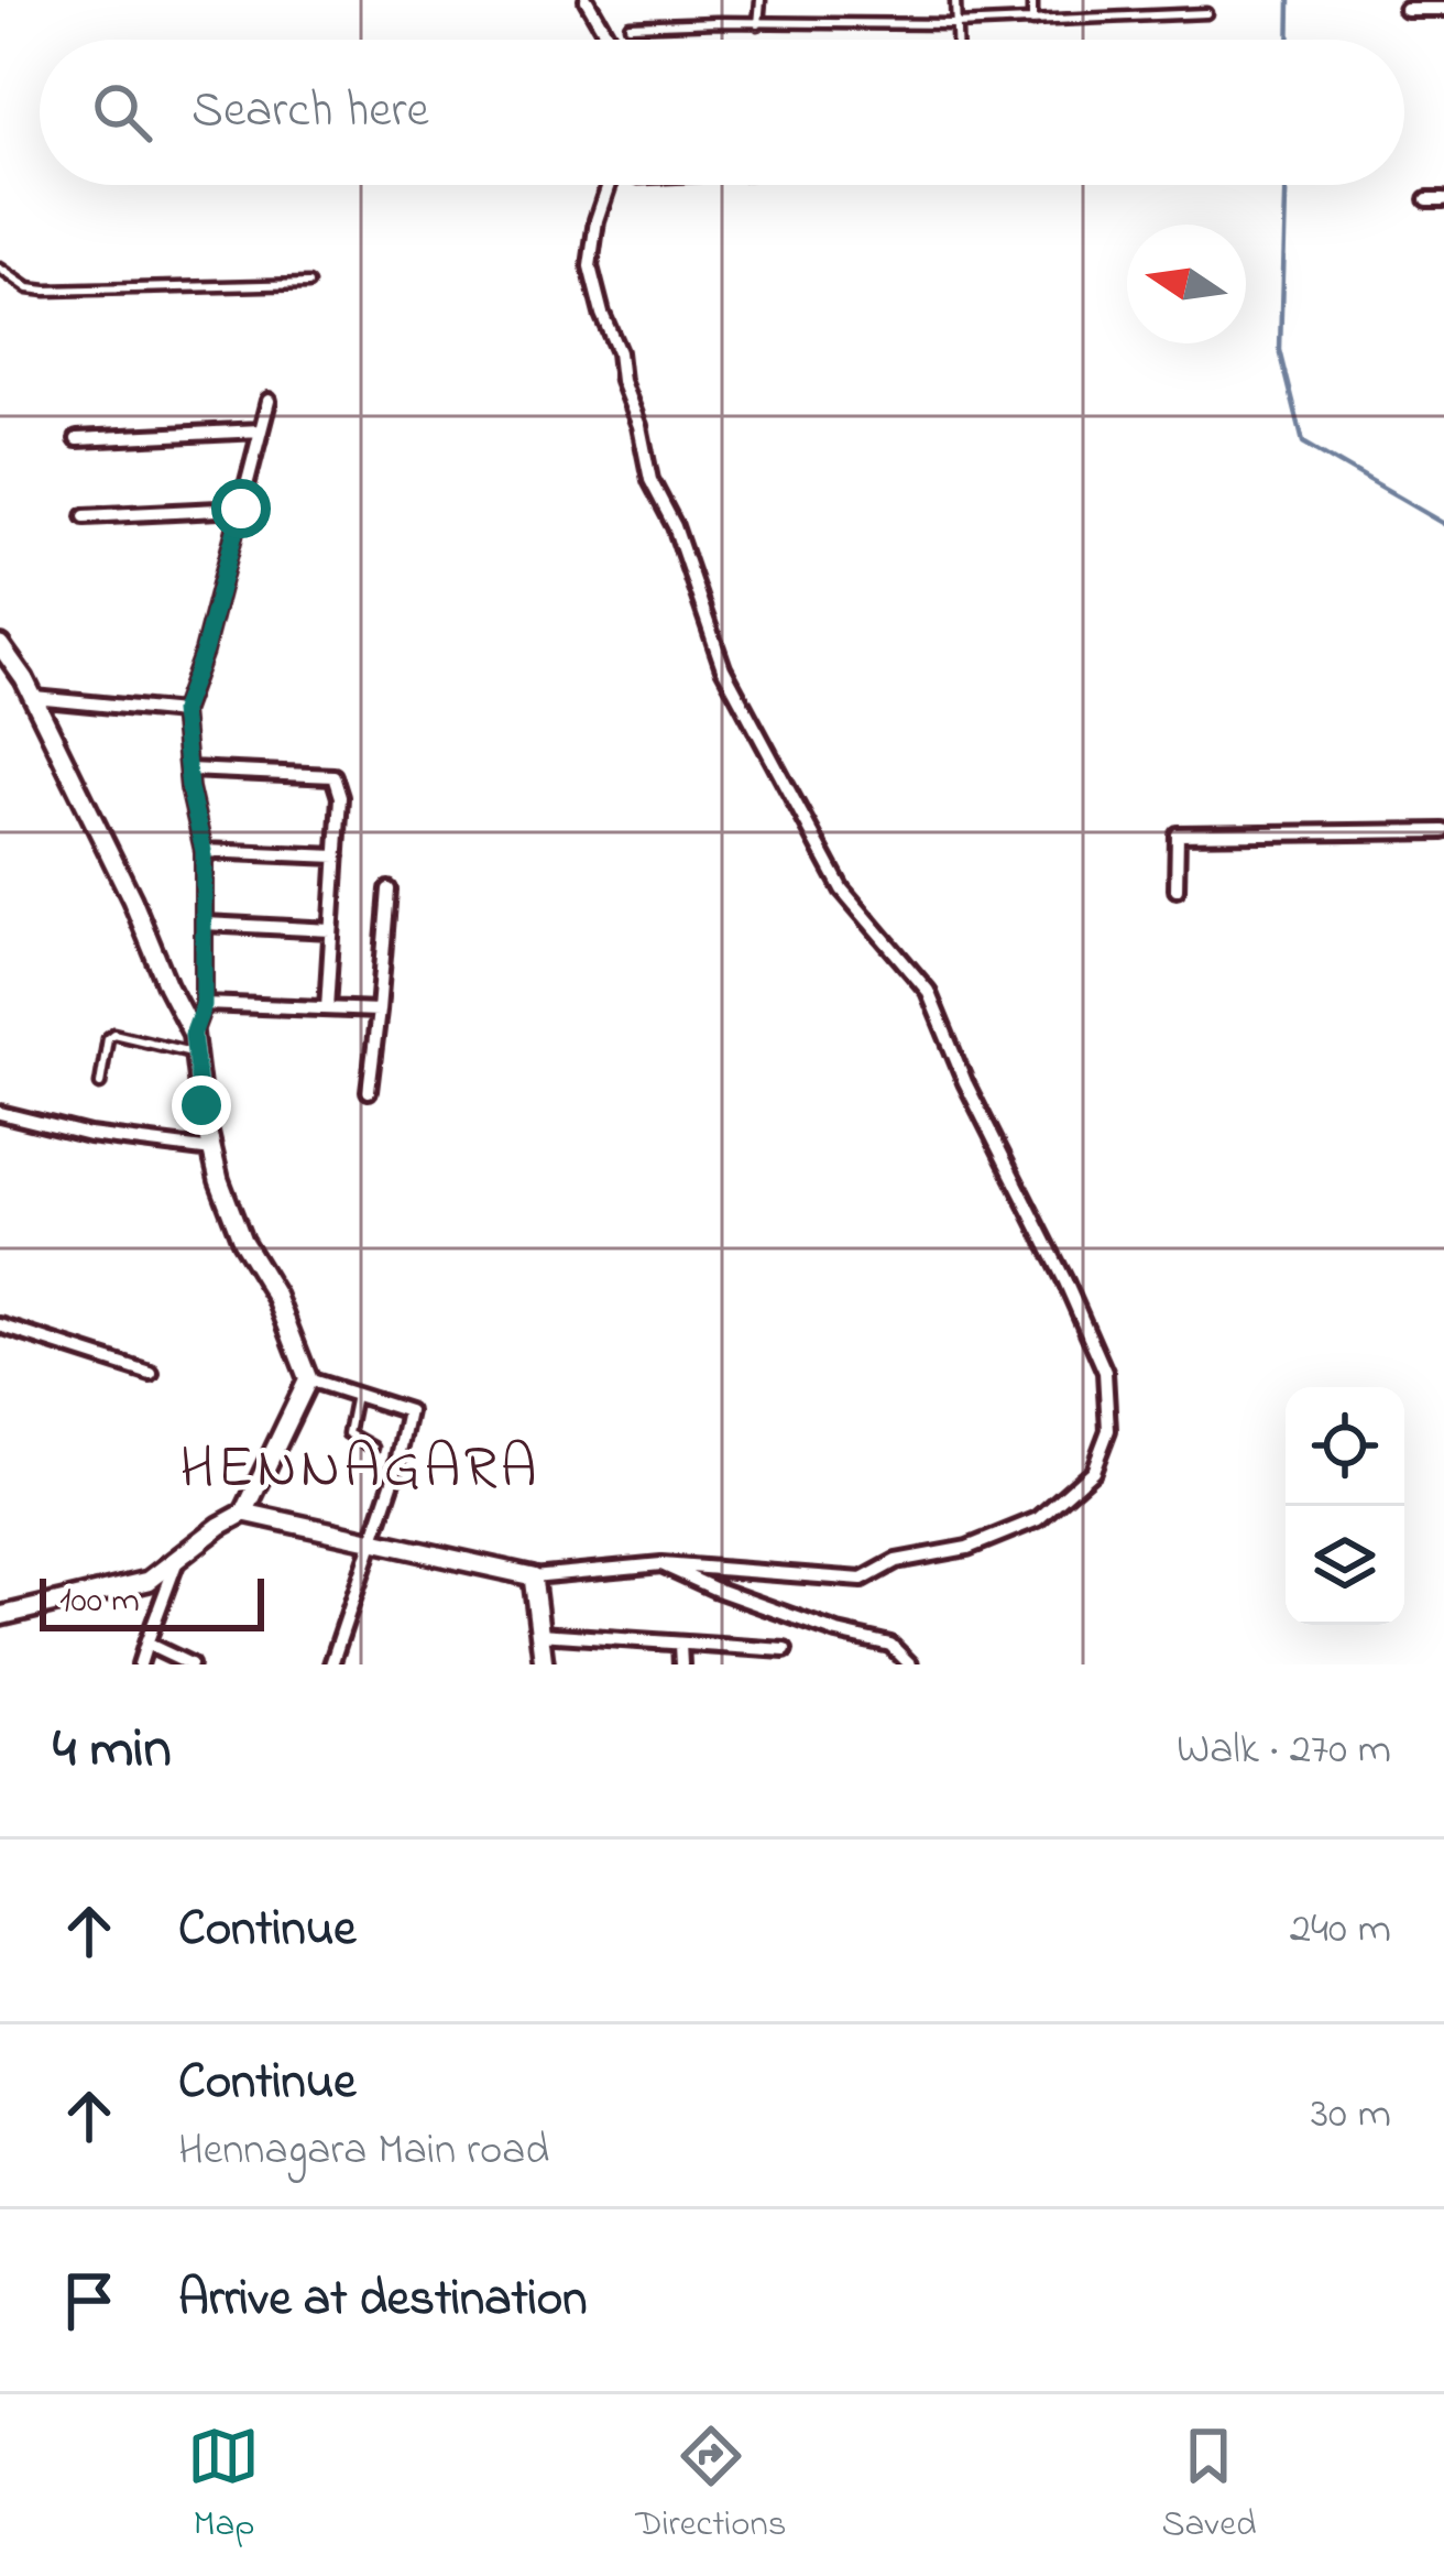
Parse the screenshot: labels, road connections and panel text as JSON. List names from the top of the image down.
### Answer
{
  "districts": ["HENNAGARA"],
  "scale_bar": "100 m",
  "north": "left",
  "page": {
    "search": "Search here",
    "scale": "100 m",
    "heading": ["4 min", "Walk · 270 m"],
    "list": [
      ["Continue", "240 m"],
      ["Continue", "Hennagara Main road", "30 m"],
      "Arrive at destination"
    ],
    "nav": ["Map", "Directions", "Saved"]
  }
}
